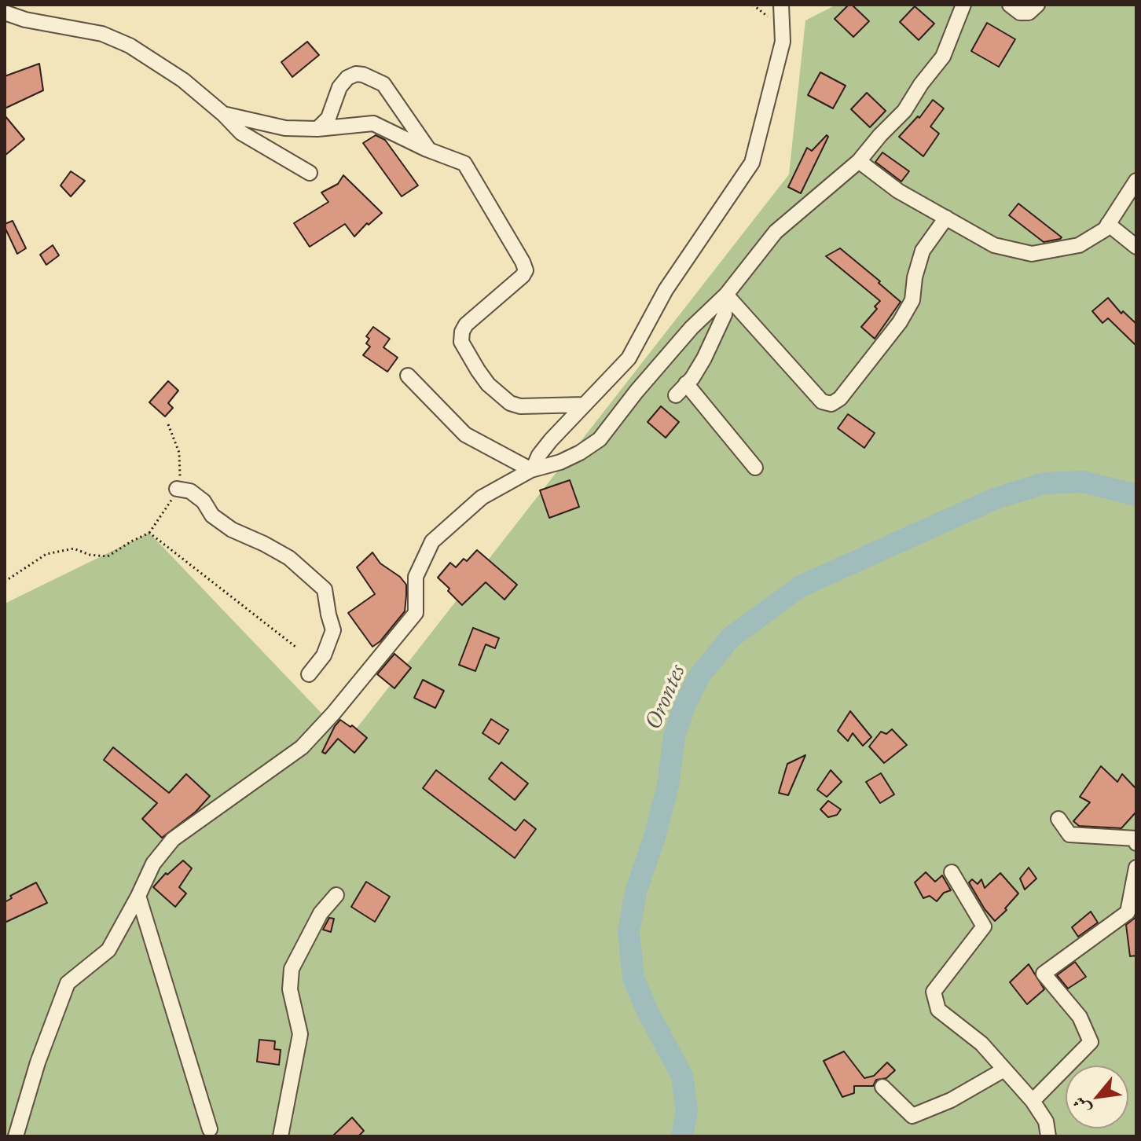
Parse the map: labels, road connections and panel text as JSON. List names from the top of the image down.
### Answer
{
  "water": ["Orontes"],
  "north": "bottom left"
}
